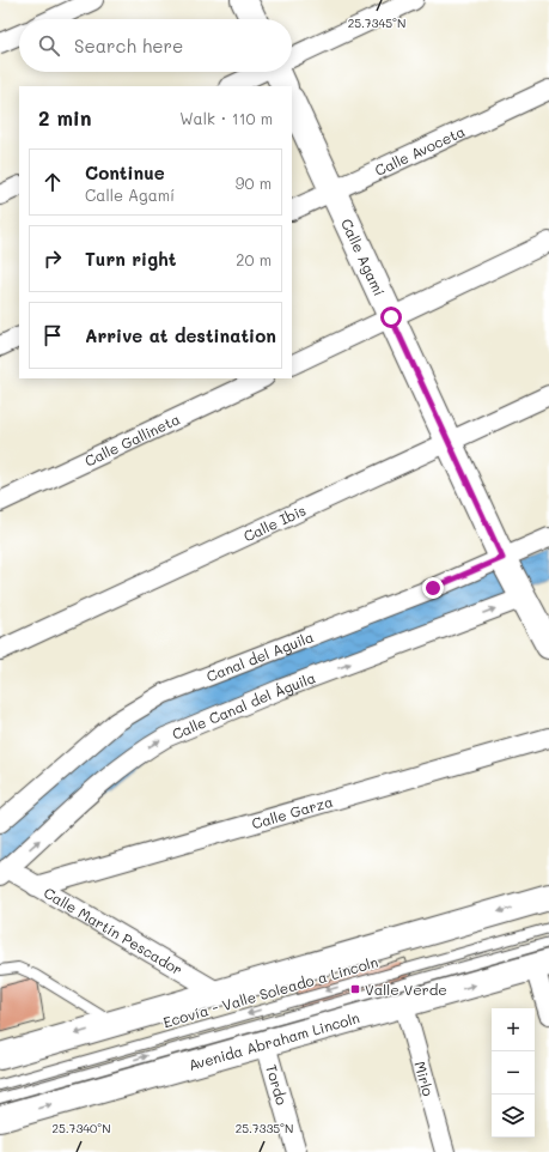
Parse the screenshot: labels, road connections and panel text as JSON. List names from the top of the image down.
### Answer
{
  "streets": {
    "main road": ["Calle Agamí", "Avenida Abraham Lincoln"],
    "street": [
      "Calle Avoceta",
      "Calle Gallineta",
      "Calle Ibis",
      "Canal del Aguila",
      "Calle Canal del Águila",
      "Calle Garza",
      "Calle Martín Pescador",
      "Mirlo",
      "Tordo"
    ],
    "lane": ["Ecovía - Valle Soleado a Lincoln"]
  },
  "crossings": [
    ["Calle Avoceta", "Calle Agamí"],
    ["Calle Agamí", "Calle Ibis"],
    ["Calle Agamí", "Canal del Aguila"],
    ["Calle Agamí", "Calle Canal del Águila"],
    ["Canal del Aguila", "Calle Canal del Águila"],
    ["Calle Canal del Águila", "Calle Martín Pescador"],
    ["Calle Garza", "Calle Martín Pescador"],
    ["Avenida Abraham Lincoln", "Mirlo"],
    ["Avenida Abraham Lincoln", "Tordo"]
  ],
  "one_way": ["Calle Canal del Águila"],
  "places": {
    "transit": ["Valle Verde"]
  },
  "page": {
    "search": "Search here",
    "heading": ["2 min", "Walk · 110 m"],
    "list": [
      ["Continue", "Calle Agamí", "90 m"],
      ["Turn right", "20 m"],
      "Arrive at destination"
    ],
    "map_buttons": ["+", "−"]
  },
  "coordinates": ["25.7345°N", "25.7340°N", "25.7335°N"]
}
